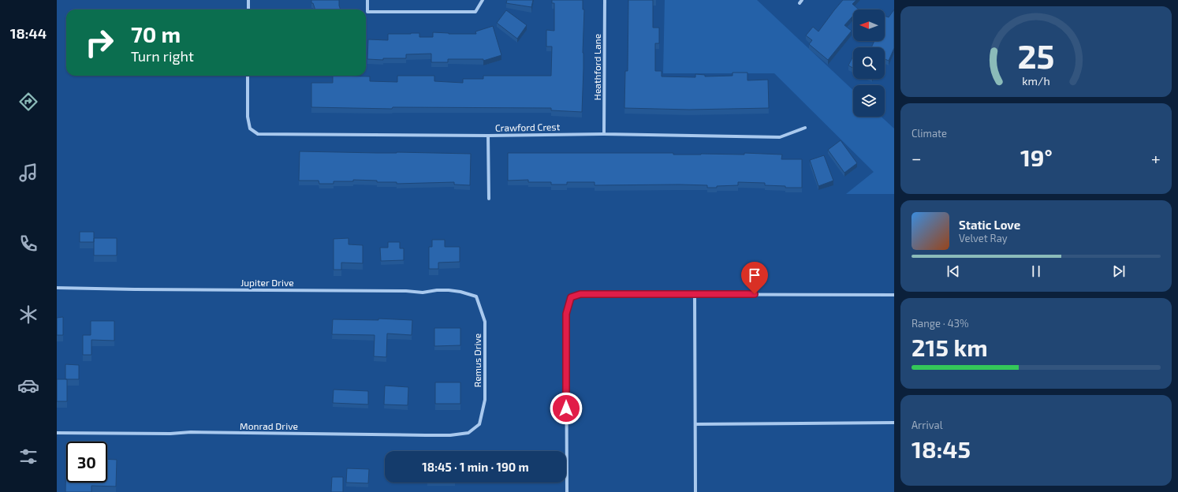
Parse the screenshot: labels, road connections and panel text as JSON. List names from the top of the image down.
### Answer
{
  "streets": {
    "street": [
      "Heathford Lane",
      "Crawford Crest",
      "Jupiter Drive",
      "Remus Drive",
      "Monrad Drive"
    ]
  },
  "crossings": [
    ["Heathford Lane", "Crawford Crest"],
    ["Jupiter Drive", "Remus Drive"],
    ["Remus Drive", "Monrad Drive"]
  ],
  "north": "left",
  "page": {
    "tabs": "18:44",
    "turn": ["70 m", "Turn right"],
    "tile": [
      "Climate",
      ["Range · 43%", "215 km"],
      ["Arrival", "18:45"]
    ],
    "heat": ["−", "19°", "+"],
    "song": ["Static Love", "Velvet Ray"],
    "limit": "30",
    "trip": "18:45 · 1 min · 190 m",
    "gauge": ["25", "km/h"]
  }
}
